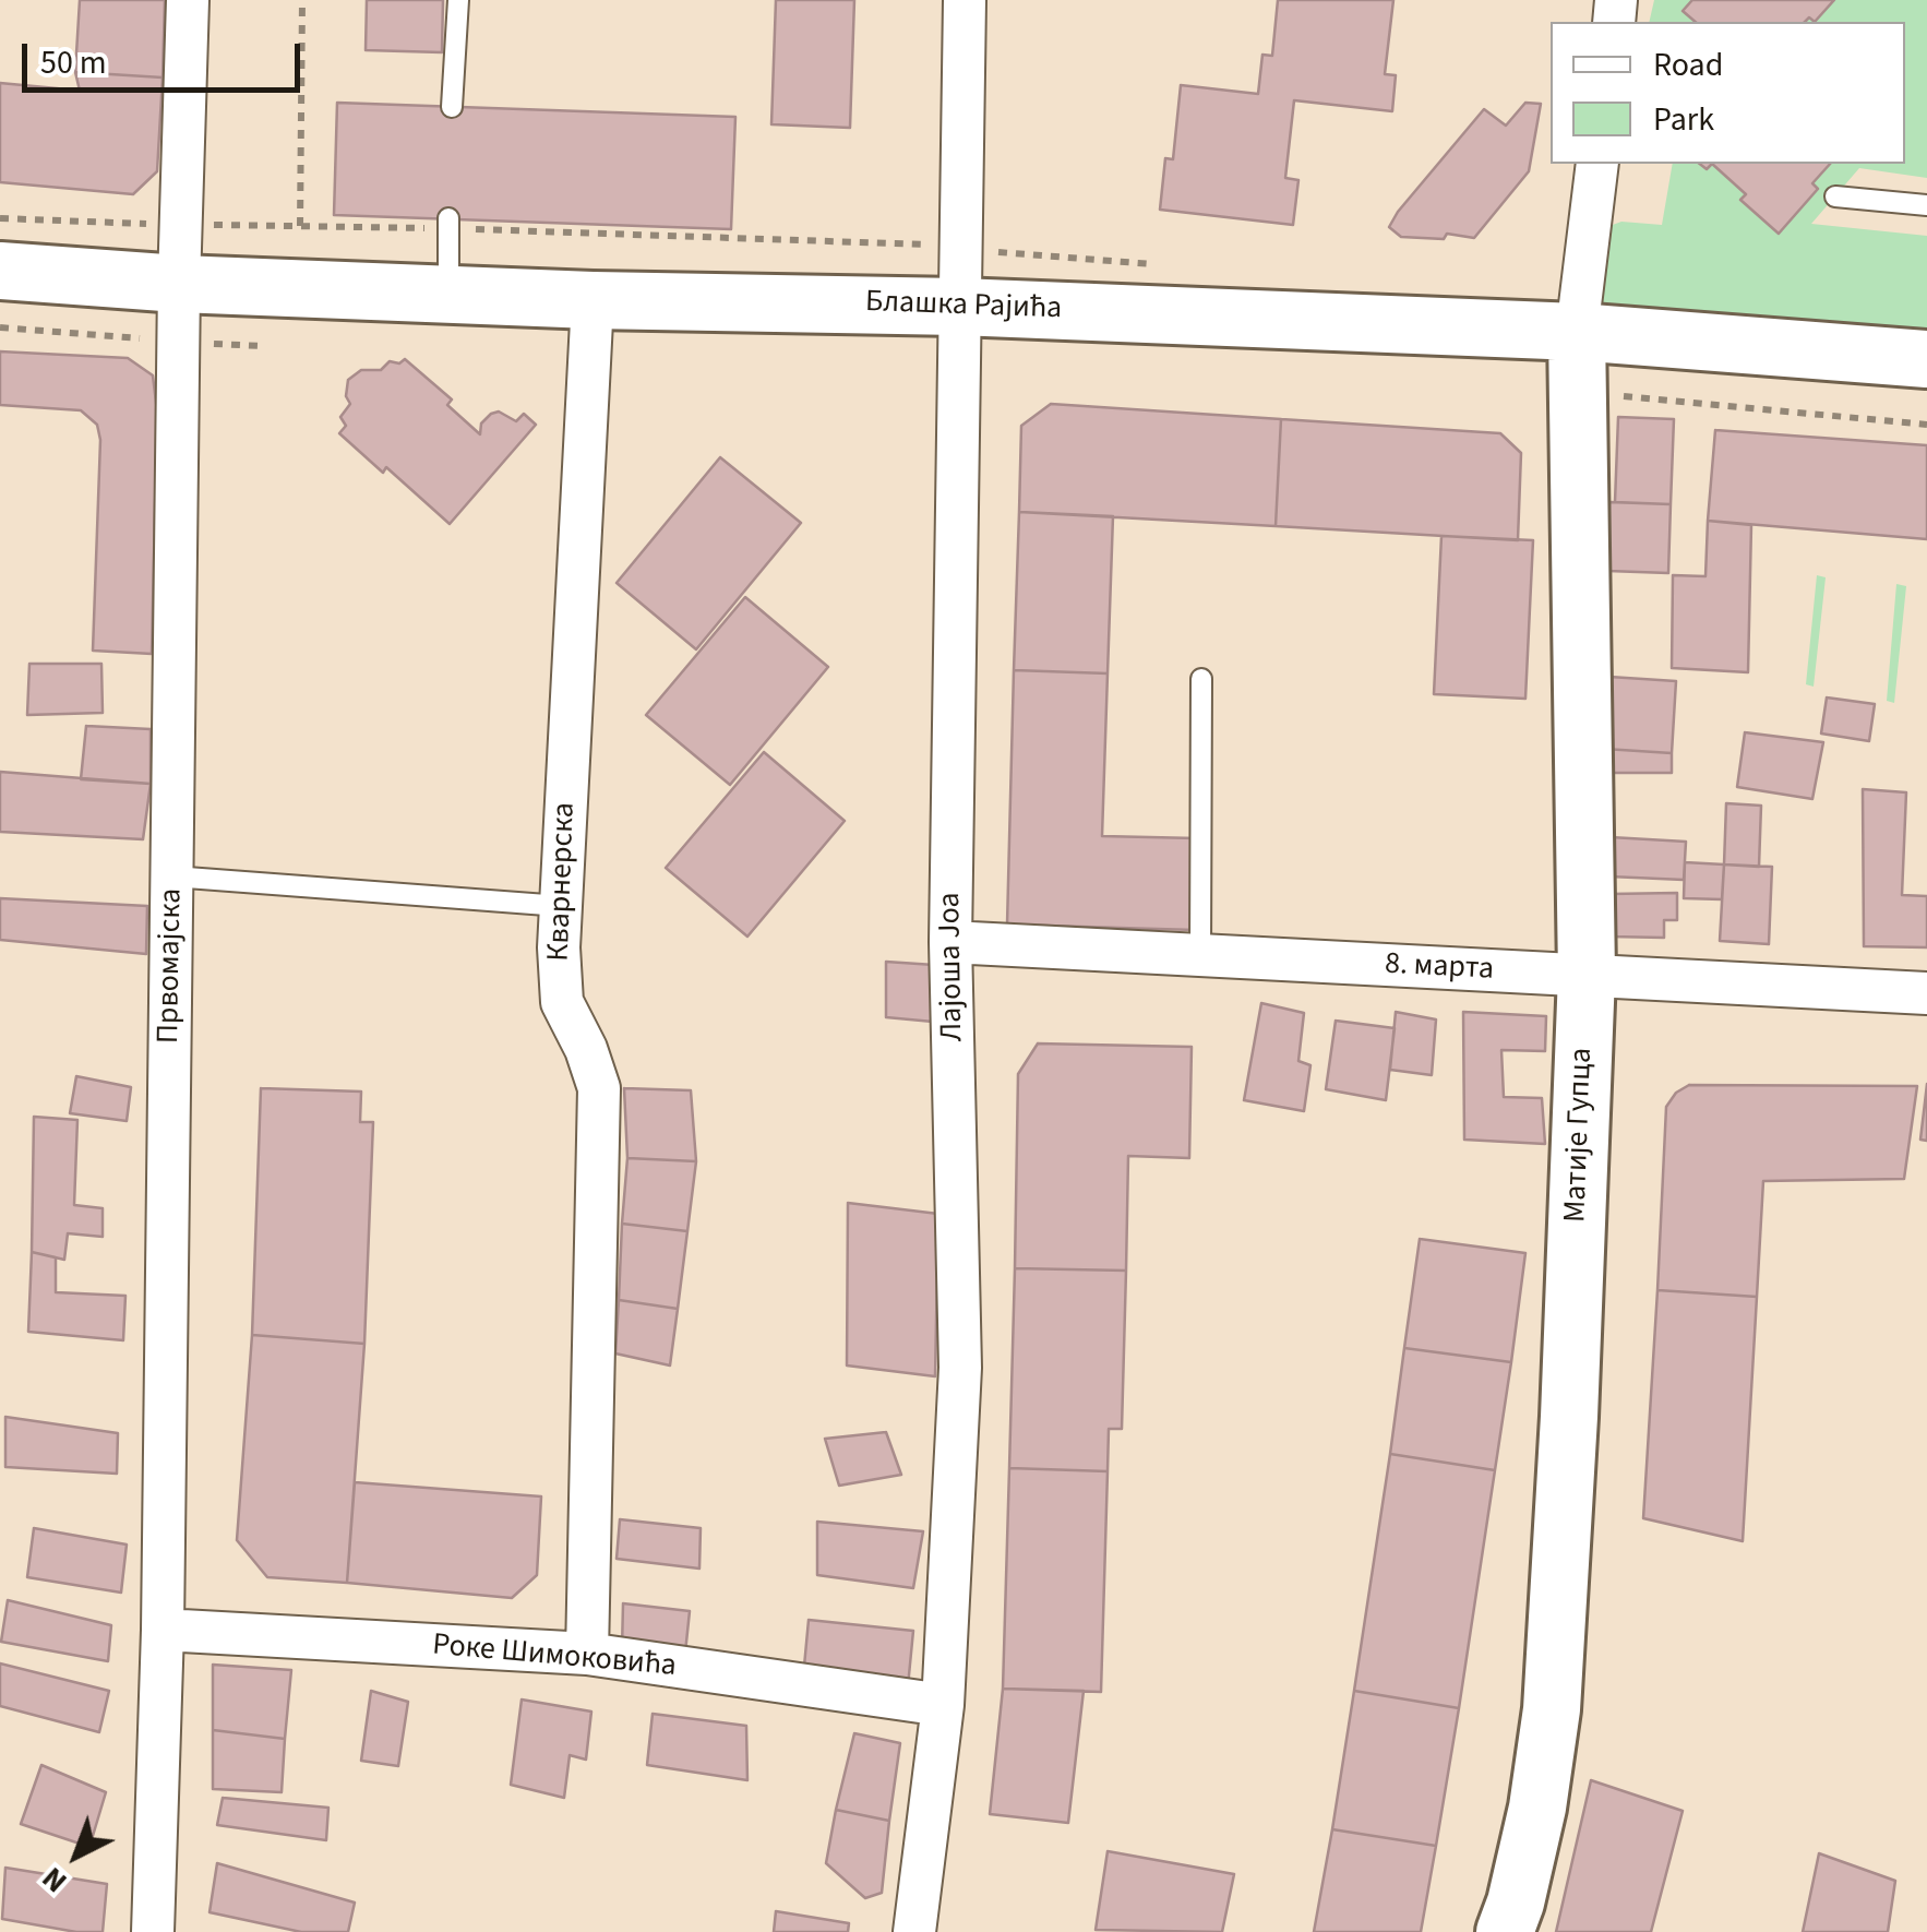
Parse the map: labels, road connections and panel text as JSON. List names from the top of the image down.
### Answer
{
  "streets": {
    "street": [
      "Блашка Рајића",
      "Кварнерска",
      "Првомајска",
      "Лајоша Јоа",
      "8. марта",
      "Матије Гупца",
      "Роке Шимоковића"
    ]
  },
  "crossings": [
    ["Блашка Рајића", "Кварнерска"],
    ["Блашка Рајића", "Првомајска"],
    ["Блашка Рајића", "Лајоша Јоа"],
    ["Блашка Рајића", "Матије Гупца"],
    ["Кварнерска", "Роке Шимоковића"],
    ["Првомајска", "Роке Шимоковића"],
    ["Лајоша Јоа", "8. марта"],
    ["Лајоша Јоа", "Роке Шимоковића"],
    ["8. марта", "Матије Гупца"]
  ],
  "legend": ["Road", "Park"],
  "scale_bar": "50 m",
  "north": "bottom left"
}
